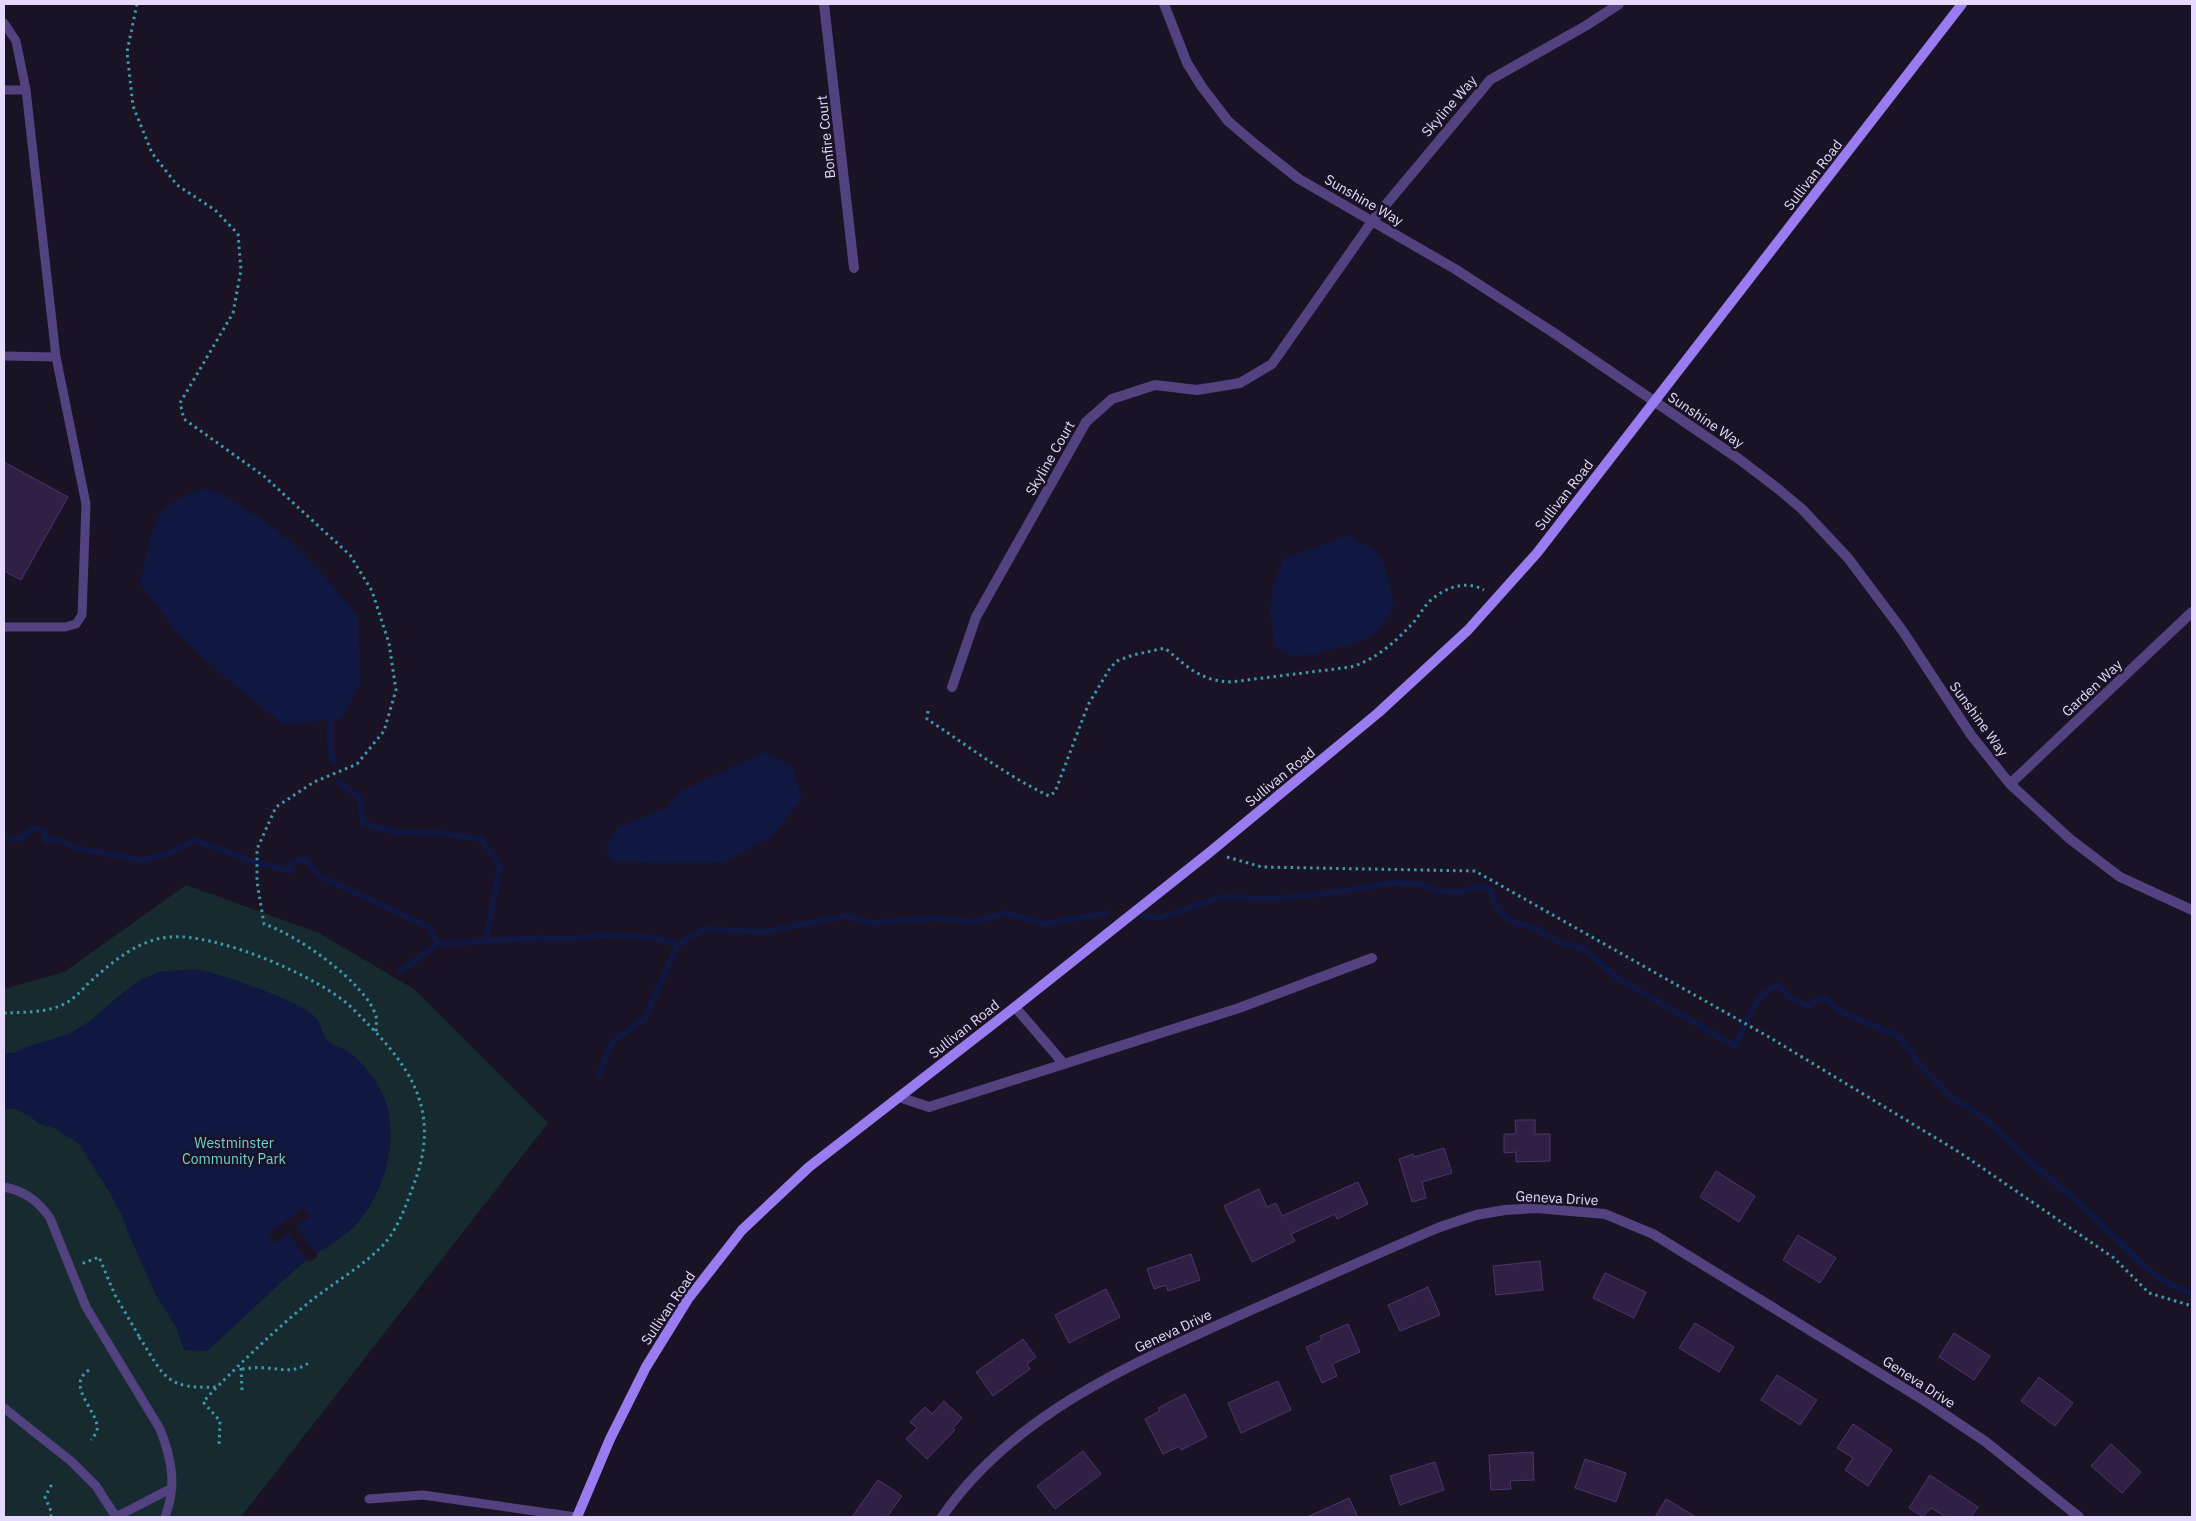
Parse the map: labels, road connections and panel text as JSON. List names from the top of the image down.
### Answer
{
  "streets": {
    "street": [
      "Skyline Way",
      "Bonfire Court",
      "Sullivan Road",
      "Sunshine Way",
      "Skyline Court",
      "Garden Way",
      "Geneva Drive"
    ]
  },
  "crossings": [
    ["Skyline Way", "Sunshine Way"],
    ["Skyline Way", "Skyline Court"],
    ["Sullivan Road", "Sunshine Way"],
    ["Sunshine Way", "Skyline Court"],
    ["Sunshine Way", "Garden Way"]
  ],
  "parks": ["Westminster Community Park"]
}
